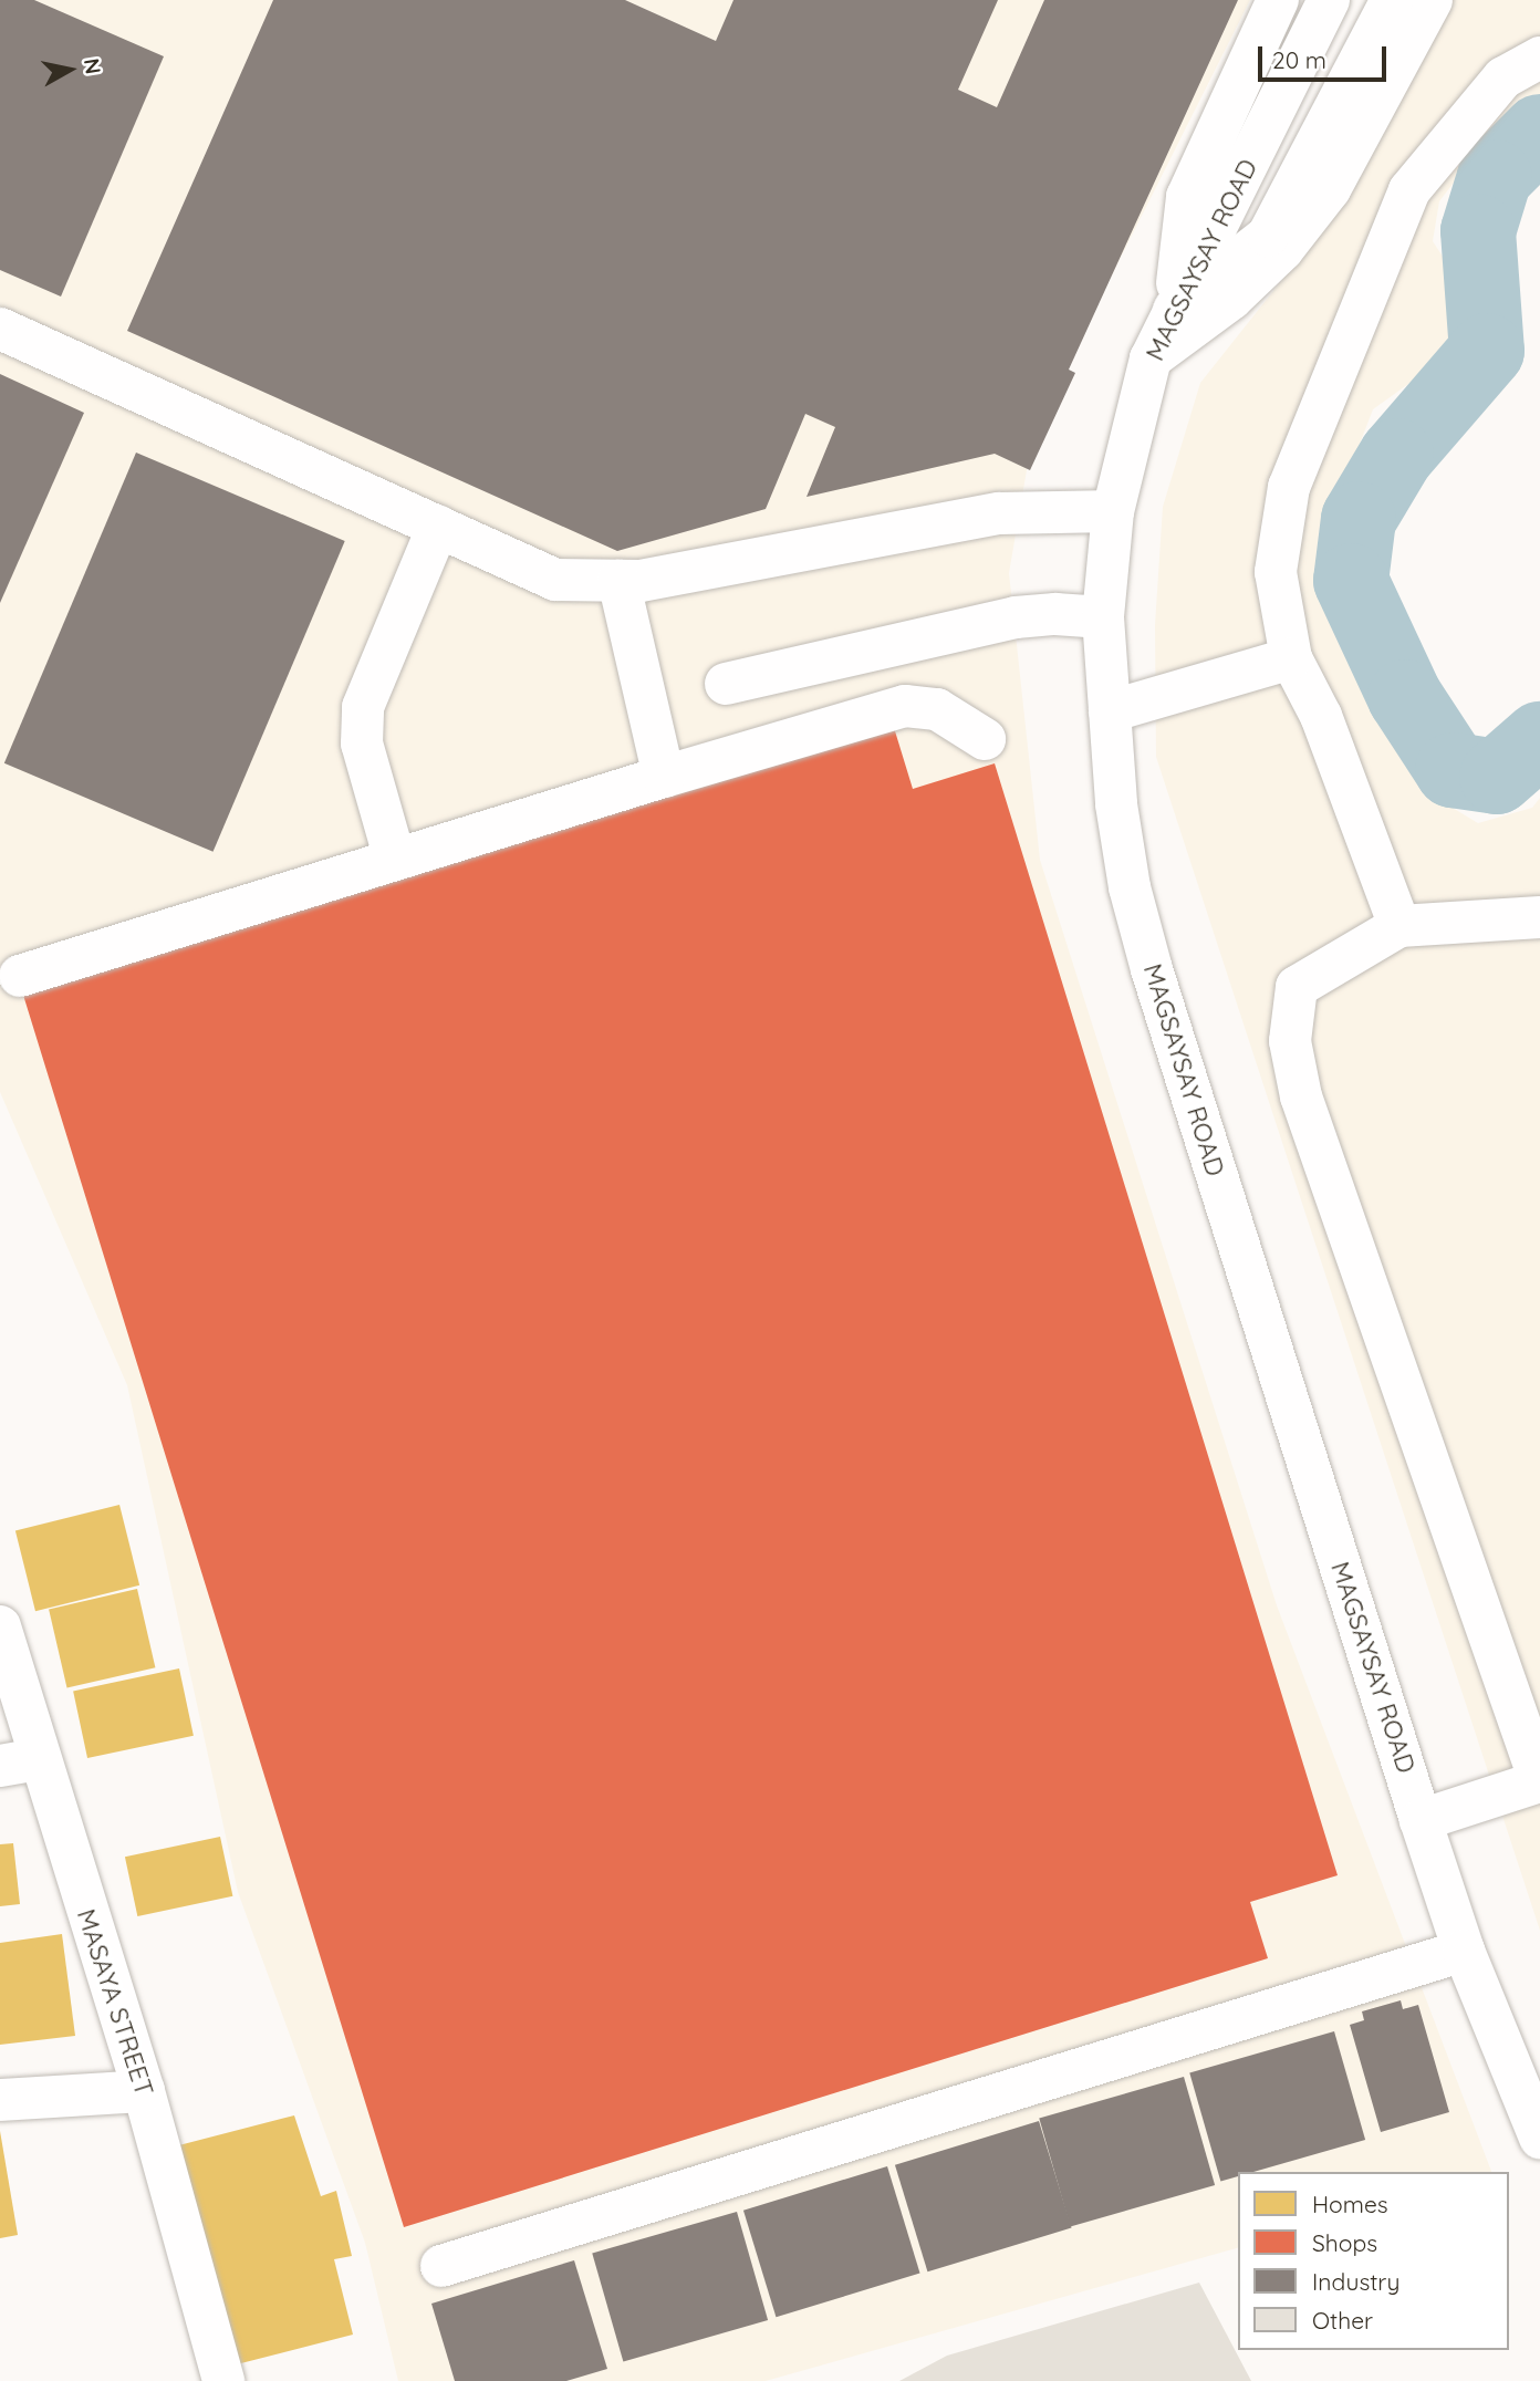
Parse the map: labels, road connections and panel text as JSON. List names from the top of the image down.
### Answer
{
  "streets": {
    "main road": ["MAGSAYSAY ROAD", "MASAYA STREET"]
  },
  "legend": [
    "Homes",
    "Shops",
    "Industry",
    "Other"
  ],
  "scale_bar": "20 m",
  "north": "right"
}
